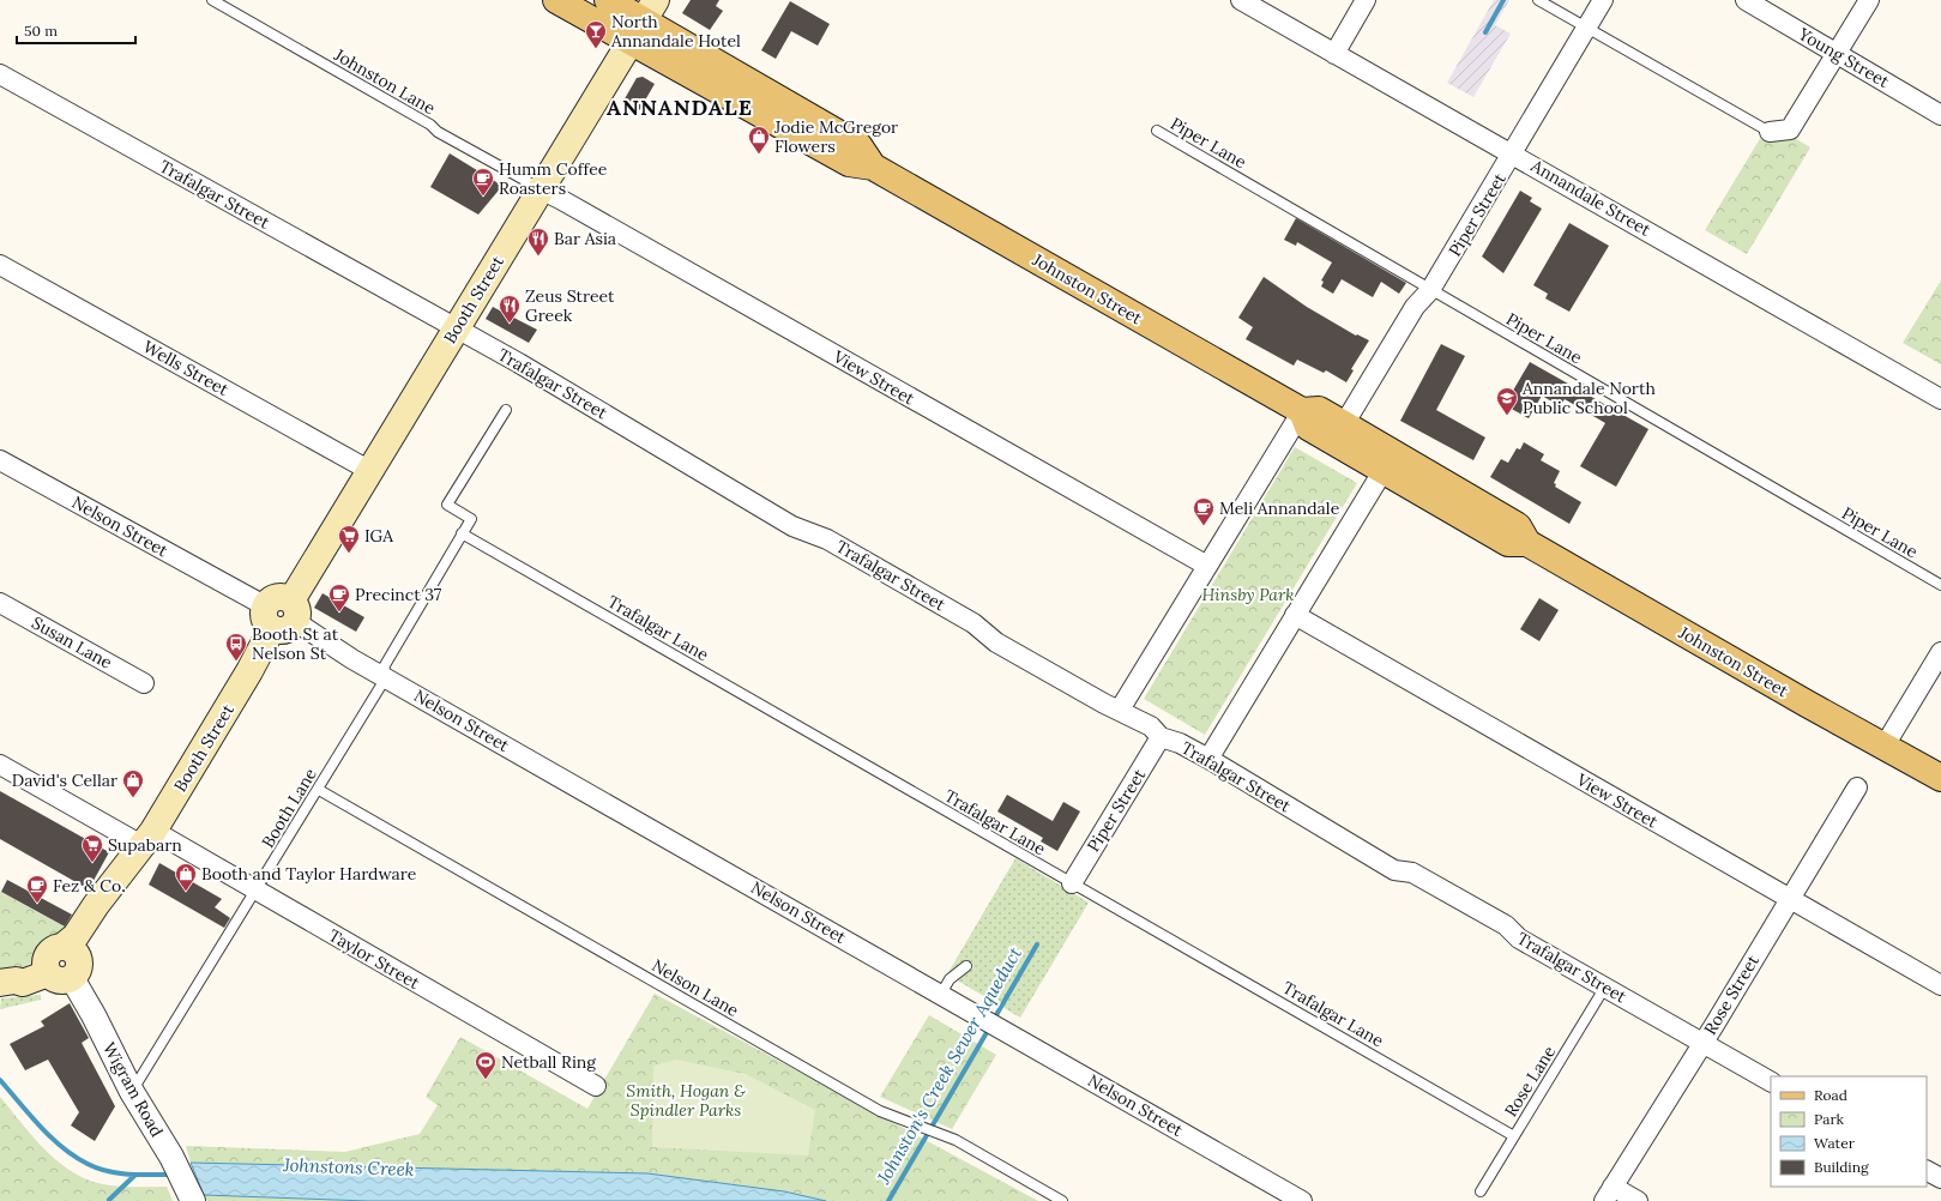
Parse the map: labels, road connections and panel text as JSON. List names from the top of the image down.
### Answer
{
  "streets": {
    "main road": ["Johnston Street", "Booth Street"],
    "street": [
      "Young Street",
      "Trafalgar Street",
      "Annandale Street",
      "Piper Street",
      "Wells Street",
      "View Street",
      "Nelson Street",
      "Susan Lane",
      "Taylor Street",
      "Rose Street",
      "Wigram Road"
    ],
    "lane": [
      "Johnston Lane",
      "Piper Lane",
      "Trafalgar Lane",
      "Booth Lane",
      "Nelson Lane",
      "Rose Lane"
    ]
  },
  "crossings": [
    ["Johnston Lane", "Booth Street"],
    ["Johnston Lane", "View Street"],
    ["Piper Lane", "Piper Street"],
    ["Trafalgar Street", "Piper Street"],
    ["Trafalgar Street", "Booth Street"],
    ["Trafalgar Street", "Rose Street"],
    ["Trafalgar Street", "Rose Lane"],
    ["Annandale Street", "Piper Street"],
    ["Piper Street", "Johnston Street"],
    ["Piper Street", "Trafalgar Lane"],
    ["Johnston Street", "Booth Street"],
    ["Booth Street", "Wells Street"],
    ["Booth Street", "View Street"],
    ["Booth Street", "Nelson Street"],
    ["Booth Street", "Taylor Street"],
    ["Booth Street", "Wigram Road"],
    ["View Street", "Rose Street"],
    ["Nelson Street", "Booth Lane"],
    ["Trafalgar Lane", "Booth Lane"],
    ["Trafalgar Lane", "Rose Lane"],
    ["Booth Lane", "Taylor Street"],
    ["Booth Lane", "Nelson Lane"],
    ["Booth Lane", "Wigram Road"]
  ],
  "districts": ["ANNANDALE"],
  "water": ["Johnston's Creek Sewer Aqueduct", "Johnstons Creek"],
  "parks": ["Hinsby Park", "Smith, Hogan & Spindler Parks"],
  "places": {
    "bar": ["North Annandale Hotel"],
    "shop": ["Jodie McGregor Flowers", "David's Cellar", "Booth and Taylor Hardware"],
    "cafe": [
      "Humm Coffee Roasters",
      "Meli Annandale",
      "Precinct 37",
      "Fez & Co."
    ],
    "restaurant": ["Bar Asia", "Zeus Street Greek"],
    "school or university": ["Annandale North Public School"],
    "supermarket": ["IGA", "Supabarn"],
    "bus stop": ["Booth St at Nelson St"],
    "sports": ["Netball Ring"]
  },
  "legend": [
    "Road",
    "Park",
    "Water",
    "Building"
  ],
  "scale_bar": "50 m"
}
